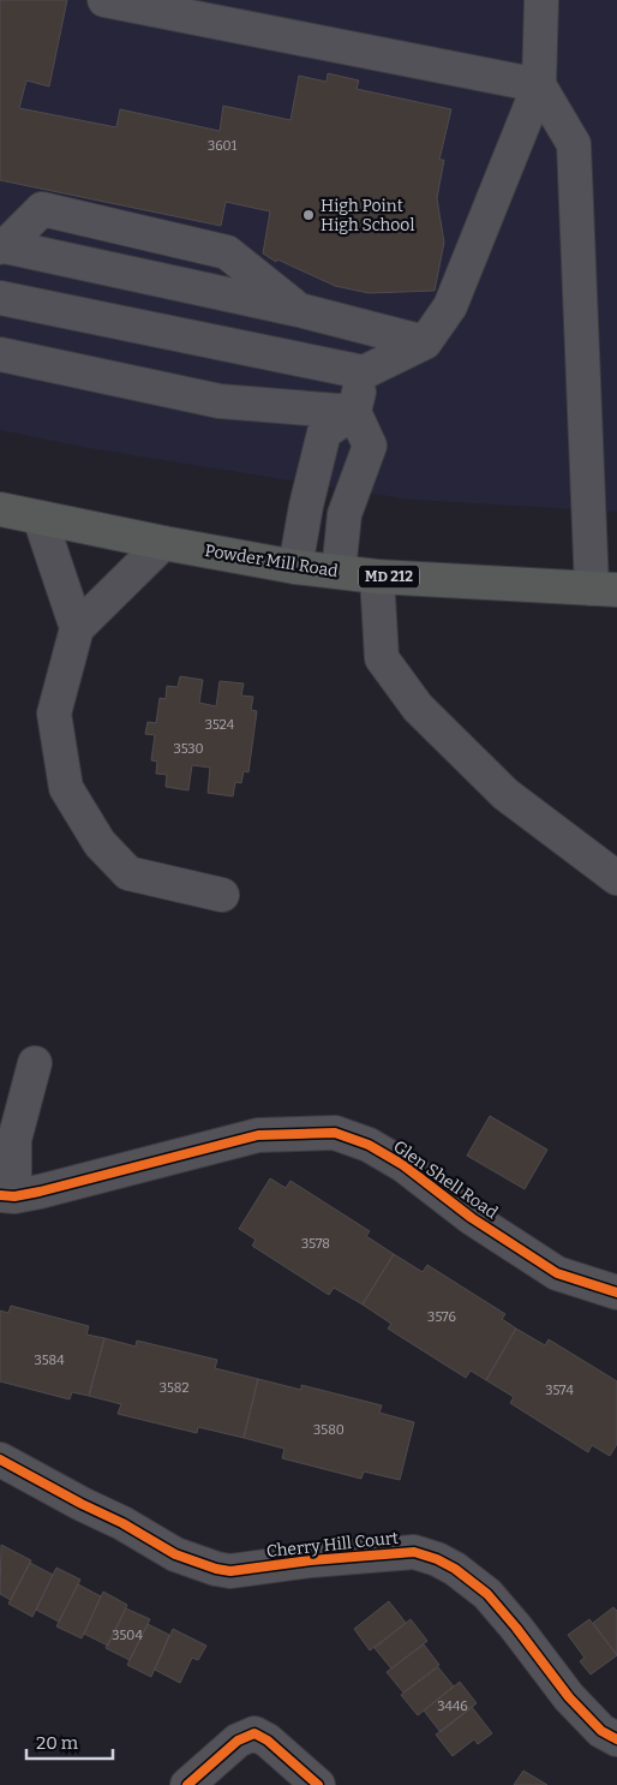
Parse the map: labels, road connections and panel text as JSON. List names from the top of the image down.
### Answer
{
  "streets": {
    "main road": ["Powder Mill Road", "MD 212"],
    "street": ["Glen Shell Road", "Cherry Hill Court"]
  },
  "places": ["High Point High School"],
  "house_numbers": [
    "3601",
    "3524",
    "3530",
    "3578",
    "3576",
    "3584",
    "3582",
    "3574",
    "3580",
    "3504",
    "3446"
  ],
  "scale_bar": "20 m"
}
